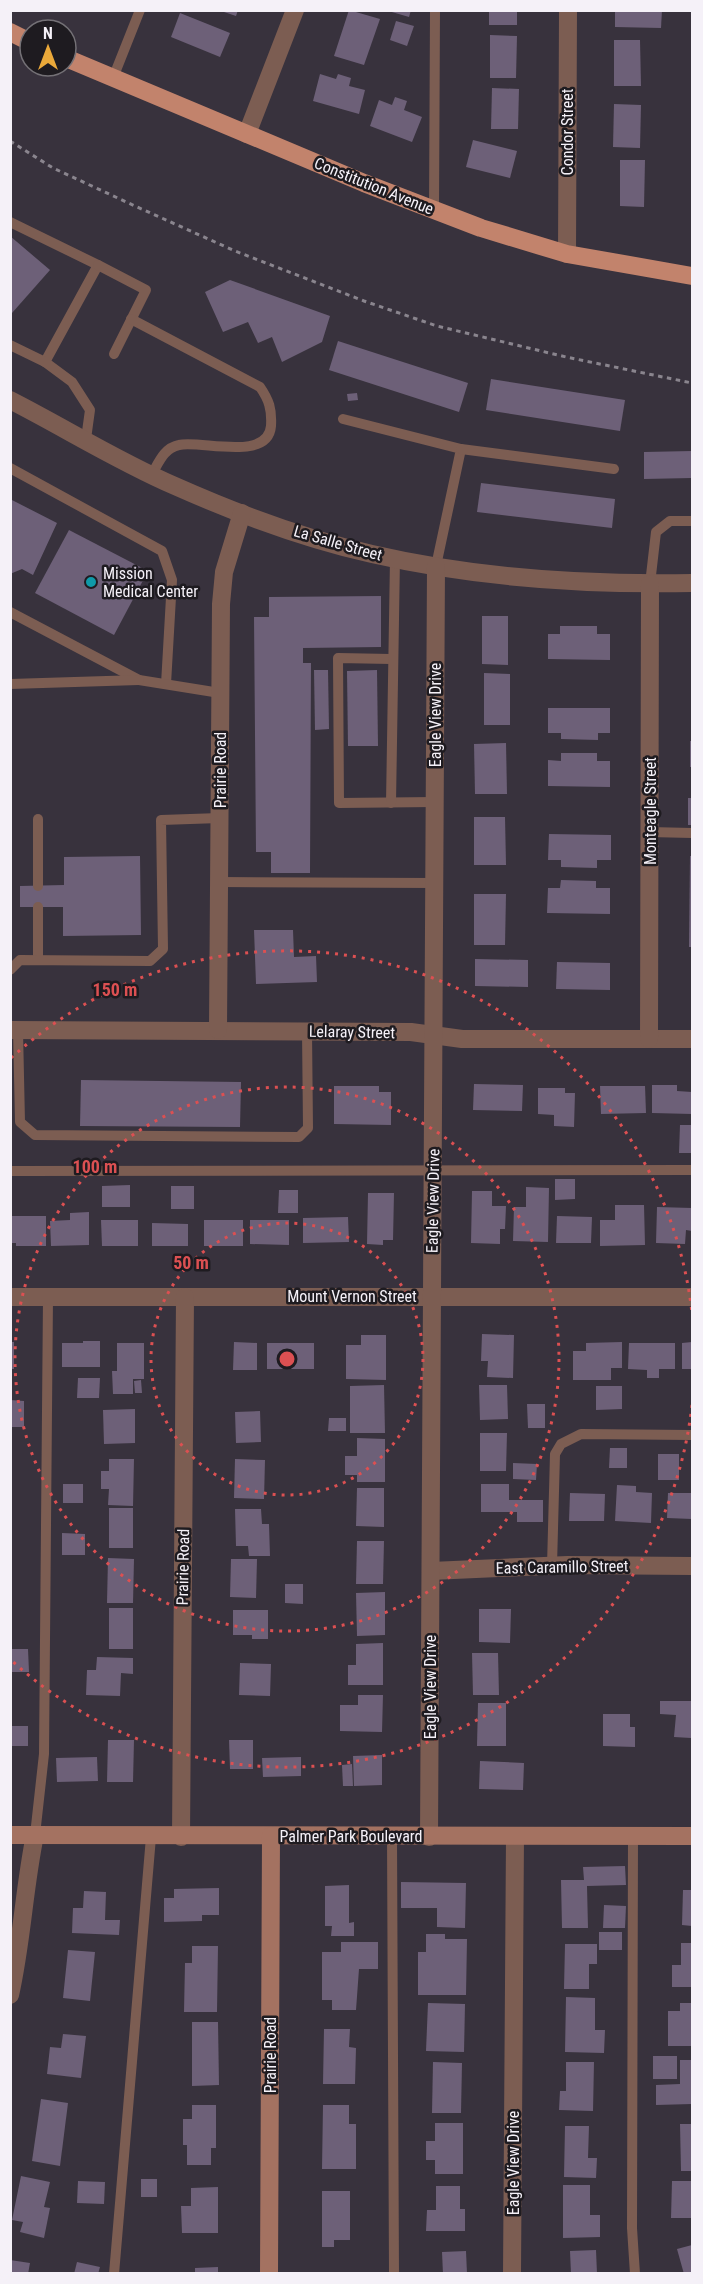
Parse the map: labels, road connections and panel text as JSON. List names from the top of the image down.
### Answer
{
  "streets": {
    "main road": ["Constitution Avenue", "Prairie Road", "Palmer Park Boulevard"],
    "street": [
      "Condor Street",
      "La Salle Street",
      "Eagle View Drive",
      "Monteagle Street",
      "Lelaray Street",
      "Mount Vernon Street",
      "East Caramillo Street"
    ]
  },
  "crossings": [
    ["Condor Street", "Constitution Avenue"],
    ["La Salle Street", "Eagle View Drive"],
    ["La Salle Street", "Prairie Road"],
    ["La Salle Street", "Monteagle Street"],
    ["Eagle View Drive", "Lelaray Street"],
    ["Eagle View Drive", "Mount Vernon Street"],
    ["Eagle View Drive", "East Caramillo Street"],
    ["Eagle View Drive", "Palmer Park Boulevard"],
    ["Prairie Road", "Lelaray Street"],
    ["Prairie Road", "Mount Vernon Street"],
    ["Prairie Road", "Palmer Park Boulevard"],
    ["Monteagle Street", "Lelaray Street"]
  ],
  "places": ["Mission Medical Center"],
  "north": "top",
  "rings": ["150 m", "100 m", "50 m"]
}
